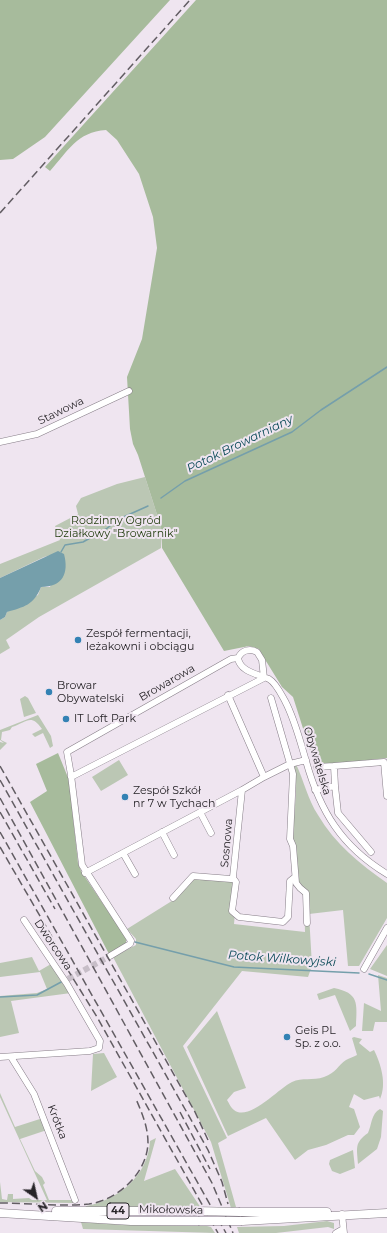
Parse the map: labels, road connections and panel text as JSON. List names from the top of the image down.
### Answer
{
  "streets": {
    "main road": ["Mikołowska", "44"],
    "street": [
      "Stawowa",
      "Browarowa",
      "Obywatelska",
      "Sosnowa",
      "Dworcowa",
      "Krótka"
    ]
  },
  "crossings": [
    ["Browarowa", "Obywatelska"],
    ["Dworcowa", "Krótka"]
  ],
  "water": ["Potok Browarniany", "Potok Wilkowyjski"],
  "parks": ["Rodzinny Ogród Działkowy \"Browarnik\""],
  "places": [
    "Zespół fermentacji, leżakowni i obciągu",
    "Browar Obywatelski",
    "IT Loft Park",
    "Zespół Szkół nr 7 w Tychach",
    "Geis PL Sp. z o.o."
  ],
  "north": "bottom right"
}
